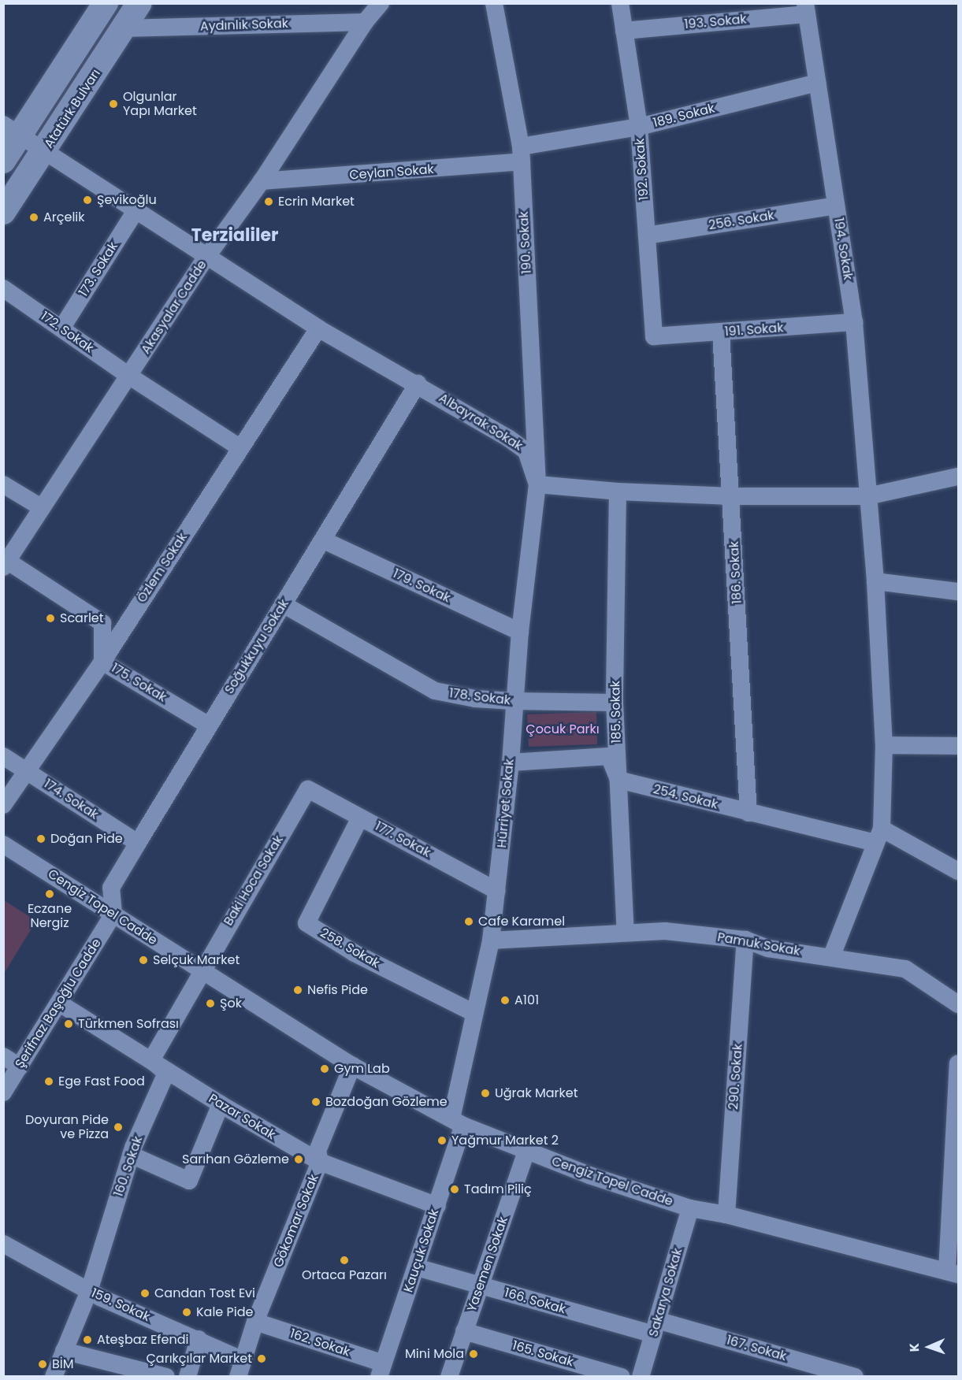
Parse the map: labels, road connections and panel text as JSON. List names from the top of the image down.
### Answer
{
  "streets": {
    "main road": ["Atatürk Bulvarı"],
    "street": [
      "193. Sokak",
      "Aydınlık Sokak",
      "189. Sokak",
      "192. Sokak",
      "Ceylan Sokak",
      "256. Sokak",
      "190. Sokak",
      "194. Sokak",
      "173. Sokak",
      "Akasyalar Cadde",
      "191. Sokak",
      "172. Sokak",
      "Albayrak Sokak",
      "Özlem Sokak",
      "186. Sokak",
      "179. Sokak",
      "Soğukkuyu Sokak",
      "175. Sokak",
      "178. Sokak",
      "185. Sokak",
      "254. Sokak",
      "174. Sokak",
      "Hürriyet Sokak",
      "177. Sokak",
      "Baki Hoca Sokak",
      "Cengiz Topel Cadde",
      "Pamuk Sokak",
      "258. Sokak",
      "Şerifnaz Başoğlu Cadde",
      "290. Sokak",
      "Pazar Sokak",
      "160. Sokak",
      "Gökomar Sokak",
      "Kauçuk Sokak",
      "Yasemen Sokak",
      "Sakarya Sokak",
      "166. Sokak",
      "159. Sokak",
      "162. Sokak",
      "167. Sokak",
      "165. Sokak"
    ]
  },
  "crossings": [
    ["193. Sokak", "192. Sokak"],
    ["193. Sokak", "194. Sokak"],
    ["Aydınlık Sokak", "Atatürk Bulvarı"],
    ["Aydınlık Sokak", "Akasyalar Cadde"],
    ["Atatürk Bulvarı", "Albayrak Sokak"],
    ["189. Sokak", "192. Sokak"],
    ["189. Sokak", "Ceylan Sokak"],
    ["189. Sokak", "190. Sokak"],
    ["189. Sokak", "194. Sokak"],
    ["192. Sokak", "256. Sokak"],
    ["192. Sokak", "191. Sokak"],
    ["Ceylan Sokak", "190. Sokak"],
    ["Ceylan Sokak", "Akasyalar Cadde"],
    ["256. Sokak", "194. Sokak"],
    ["190. Sokak", "Albayrak Sokak"],
    ["190. Sokak", "Hürriyet Sokak"],
    ["194. Sokak", "191. Sokak"],
    ["194. Sokak", "254. Sokak"],
    ["194. Sokak", "Pamuk Sokak"],
    ["173. Sokak", "172. Sokak"],
    ["173. Sokak", "Albayrak Sokak"],
    ["Akasyalar Cadde", "172. Sokak"],
    ["Akasyalar Cadde", "Albayrak Sokak"],
    ["Akasyalar Cadde", "175. Sokak"],
    ["191. Sokak", "186. Sokak"],
    ["172. Sokak", "Özlem Sokak"],
    ["Albayrak Sokak", "Özlem Sokak"],
    ["Albayrak Sokak", "Soğukkuyu Sokak"],
    ["Albayrak Sokak", "Hürriyet Sokak"],
    ["Özlem Sokak", "175. Sokak"],
    ["Özlem Sokak", "174. Sokak"],
    ["186. Sokak", "254. Sokak"],
    ["179. Sokak", "Soğukkuyu Sokak"],
    ["179. Sokak", "Hürriyet Sokak"],
    ["Soğukkuyu Sokak", "175. Sokak"],
    ["Soğukkuyu Sokak", "178. Sokak"],
    ["Soğukkuyu Sokak", "174. Sokak"],
    ["Soğukkuyu Sokak", "Cengiz Topel Cadde"],
    ["Soğukkuyu Sokak", "Şerifnaz Başoğlu Cadde"],
    ["178. Sokak", "185. Sokak"],
    ["178. Sokak", "Hürriyet Sokak"],
    ["185. Sokak", "254. Sokak"],
    ["185. Sokak", "Pamuk Sokak"],
    ["Hürriyet Sokak", "177. Sokak"],
    ["Hürriyet Sokak", "Cengiz Topel Cadde"],
    ["Hürriyet Sokak", "Pamuk Sokak"],
    ["Hürriyet Sokak", "258. Sokak"],
    ["Hürriyet Sokak", "Kauçuk Sokak"],
    ["177. Sokak", "Baki Hoca Sokak"],
    ["177. Sokak", "258. Sokak"],
    ["Baki Hoca Sokak", "Cengiz Topel Cadde"],
    ["Cengiz Topel Cadde", "Şerifnaz Başoğlu Cadde"],
    ["Cengiz Topel Cadde", "290. Sokak"],
    ["Cengiz Topel Cadde", "Gökomar Sokak"],
    ["Cengiz Topel Cadde", "Kauçuk Sokak"],
    ["Cengiz Topel Cadde", "Yasemen Sokak"],
    ["Cengiz Topel Cadde", "Sakarya Sokak"],
    ["Pamuk Sokak", "290. Sokak"],
    ["Şerifnaz Başoğlu Cadde", "Pazar Sokak"],
    ["Pazar Sokak", "160. Sokak"],
    ["Pazar Sokak", "Gökomar Sokak"],
    ["Pazar Sokak", "Kauçuk Sokak"],
    ["160. Sokak", "159. Sokak"],
    ["Gökomar Sokak", "159. Sokak"],
    ["Gökomar Sokak", "162. Sokak"],
    ["Kauçuk Sokak", "166. Sokak"],
    ["Kauçuk Sokak", "162. Sokak"],
    ["Yasemen Sokak", "166. Sokak"],
    ["Yasemen Sokak", "165. Sokak"],
    ["Sakarya Sokak", "166. Sokak"],
    ["Sakarya Sokak", "167. Sokak"],
    ["166. Sokak", "167. Sokak"]
  ],
  "districts": ["Terzialiler"],
  "parks": ["Çocuk Parkı"],
  "places": [
    "Olgunlar Yapı Market",
    "Şevikoğlu",
    "Ecrin Market",
    "Arçelik",
    "Scarlet",
    "Doğan Pide",
    "Eczane Nergiz",
    "Cafe Karamel",
    "Selçuk Market",
    "Nefis Pide",
    "A101",
    "Şok",
    "Türkmen Sofrası",
    "Gym Lab",
    "Ege Fast Food",
    "Uğrak Market",
    "Bozdoğan Gözleme",
    "Doyuran Pide ve Pizza",
    "Yağmur Market 2",
    "Sarıhan Gözleme",
    "Tadım Piliç",
    "Ortaca Pazarı",
    "Candan Tost Evi",
    "Kale Pide",
    "Ateşbaz Efendi",
    "Mini Mola",
    "Çarıkçılar Market",
    "BİM"
  ],
  "north": "left"
}
